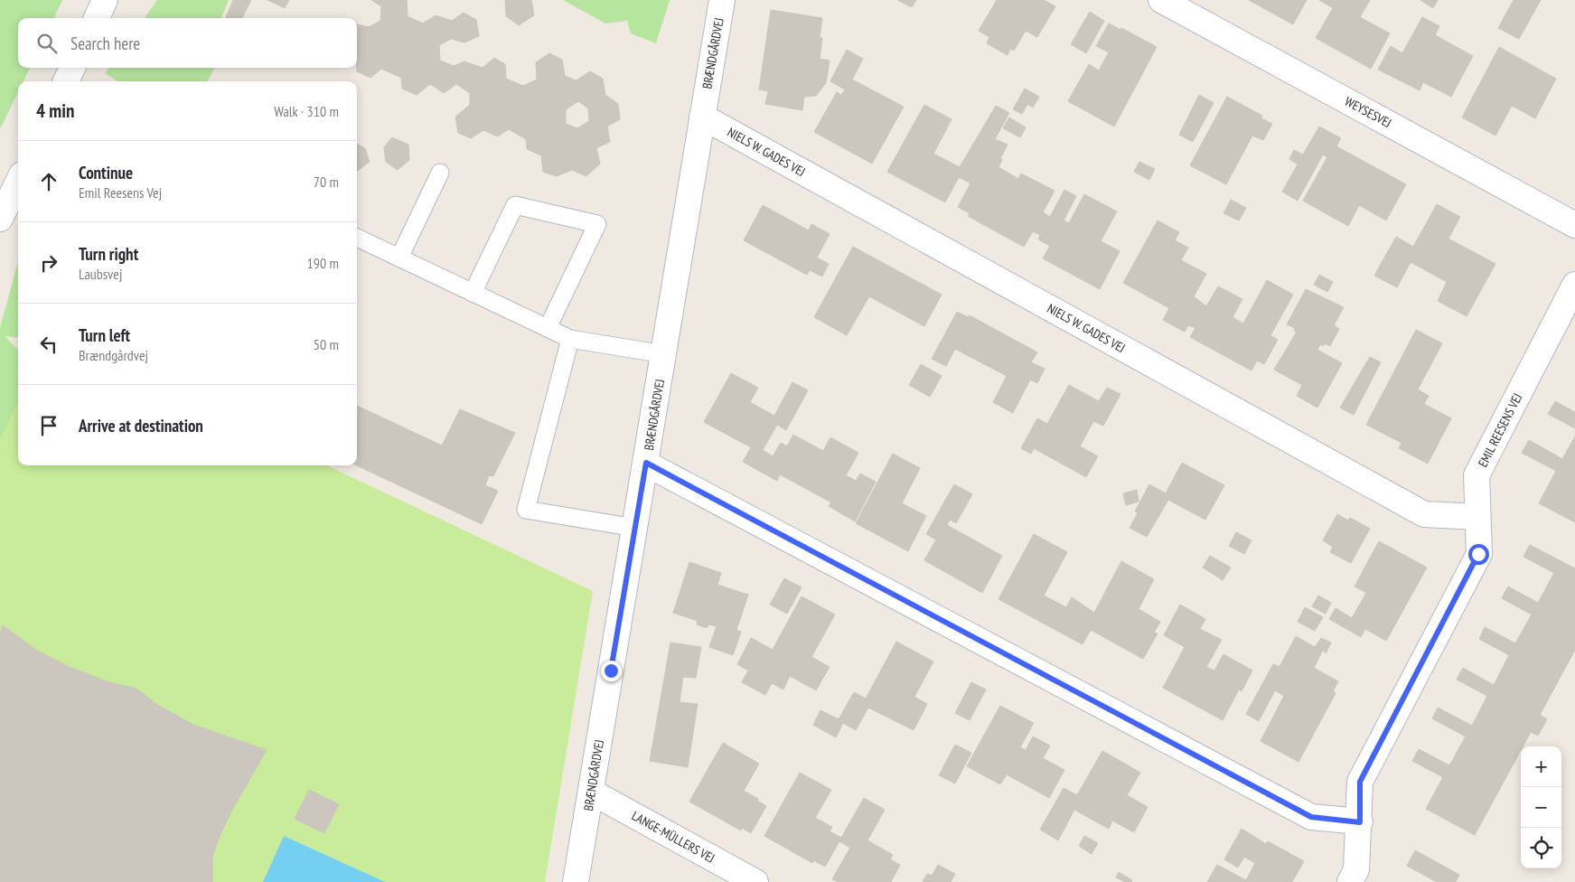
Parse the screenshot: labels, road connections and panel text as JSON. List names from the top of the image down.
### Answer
{
  "streets": {
    "street": [
      "BRÆNDGÅRDVEJ",
      "WEYSESVEJ",
      "NIELS W. GADES VEJ",
      "EMIL REESENS VEJ",
      "LANGE-MÜLLERS VEJ"
    ]
  },
  "crossings": [
    ["BRÆNDGÅRDVEJ", "NIELS W. GADES VEJ"],
    ["BRÆNDGÅRDVEJ", "LANGE-MÜLLERS VEJ"],
    ["NIELS W. GADES VEJ", "EMIL REESENS VEJ"]
  ],
  "page": {
    "search": "Search here",
    "heading": ["4 min", "Walk · 310 m"],
    "list": [
      ["Continue", "Emil Reesens Vej", "70 m"],
      ["Turn right", "Laubsvej", "190 m"],
      ["Turn left", "Brændgårdvej", "50 m"],
      "Arrive at destination"
    ],
    "map_buttons": ["+", "−"]
  }
}
